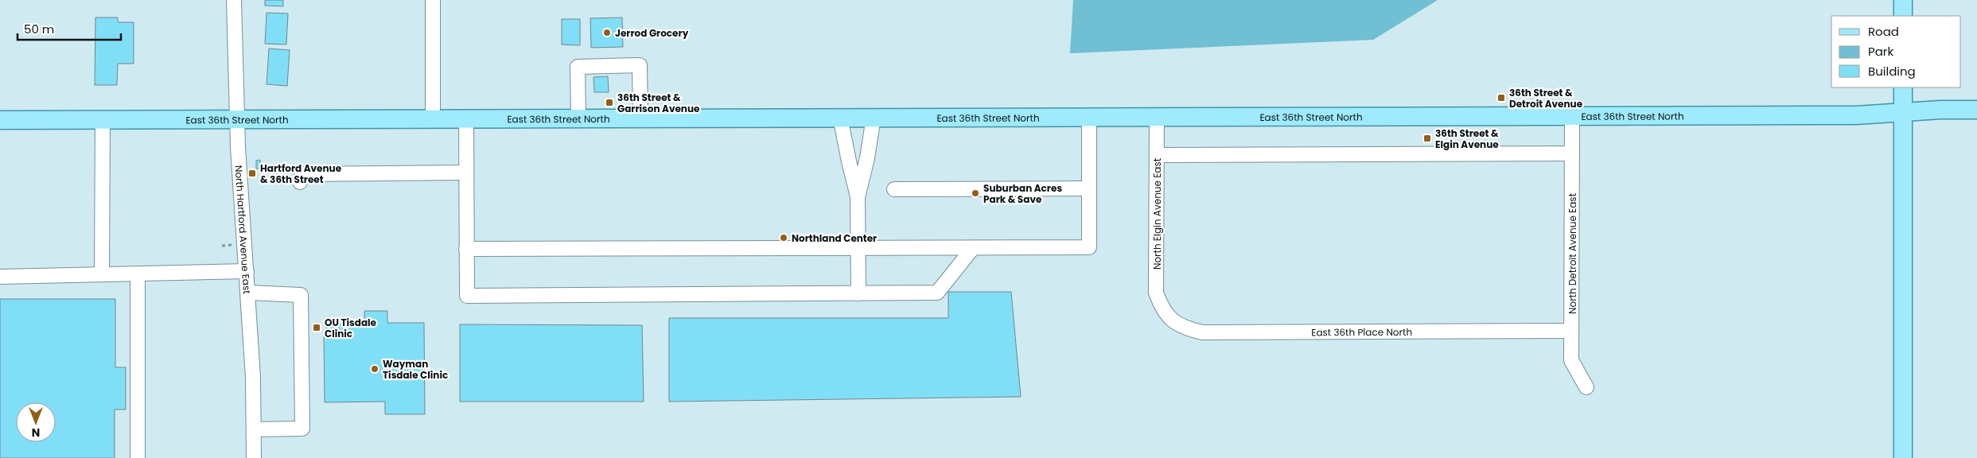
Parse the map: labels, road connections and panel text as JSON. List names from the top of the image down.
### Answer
{
  "streets": {
    "main road": ["East 36th Street North"],
    "street": [
      "North Elgin Avenue East",
      "North Hartford Avenue East",
      "North Detroit Avenue East",
      "East 36th Place North"
    ]
  },
  "crossings": [
    ["East 36th Street North", "North Elgin Avenue East"],
    ["East 36th Street North", "North Hartford Avenue East"],
    ["East 36th Street North", "North Detroit Avenue East"],
    ["North Elgin Avenue East", "East 36th Place North"],
    ["North Detroit Avenue East", "East 36th Place North"]
  ],
  "places": {
    "other": [
      "Jerrod Grocery",
      "Suburban Acres Park & Save",
      "Northland Center",
      "Wayman Tisdale Clinic"
    ],
    "transit": [
      "36th Street & Detroit Avenue",
      "36th Street & Garrison Avenue",
      "36th Street & Elgin Avenue",
      "Hartford Avenue & 36th Street",
      "OU Tisdale Clinic"
    ]
  },
  "legend": ["Road", "Park", "Building"],
  "scale_bar": "50 m",
  "north": "bottom"
}
